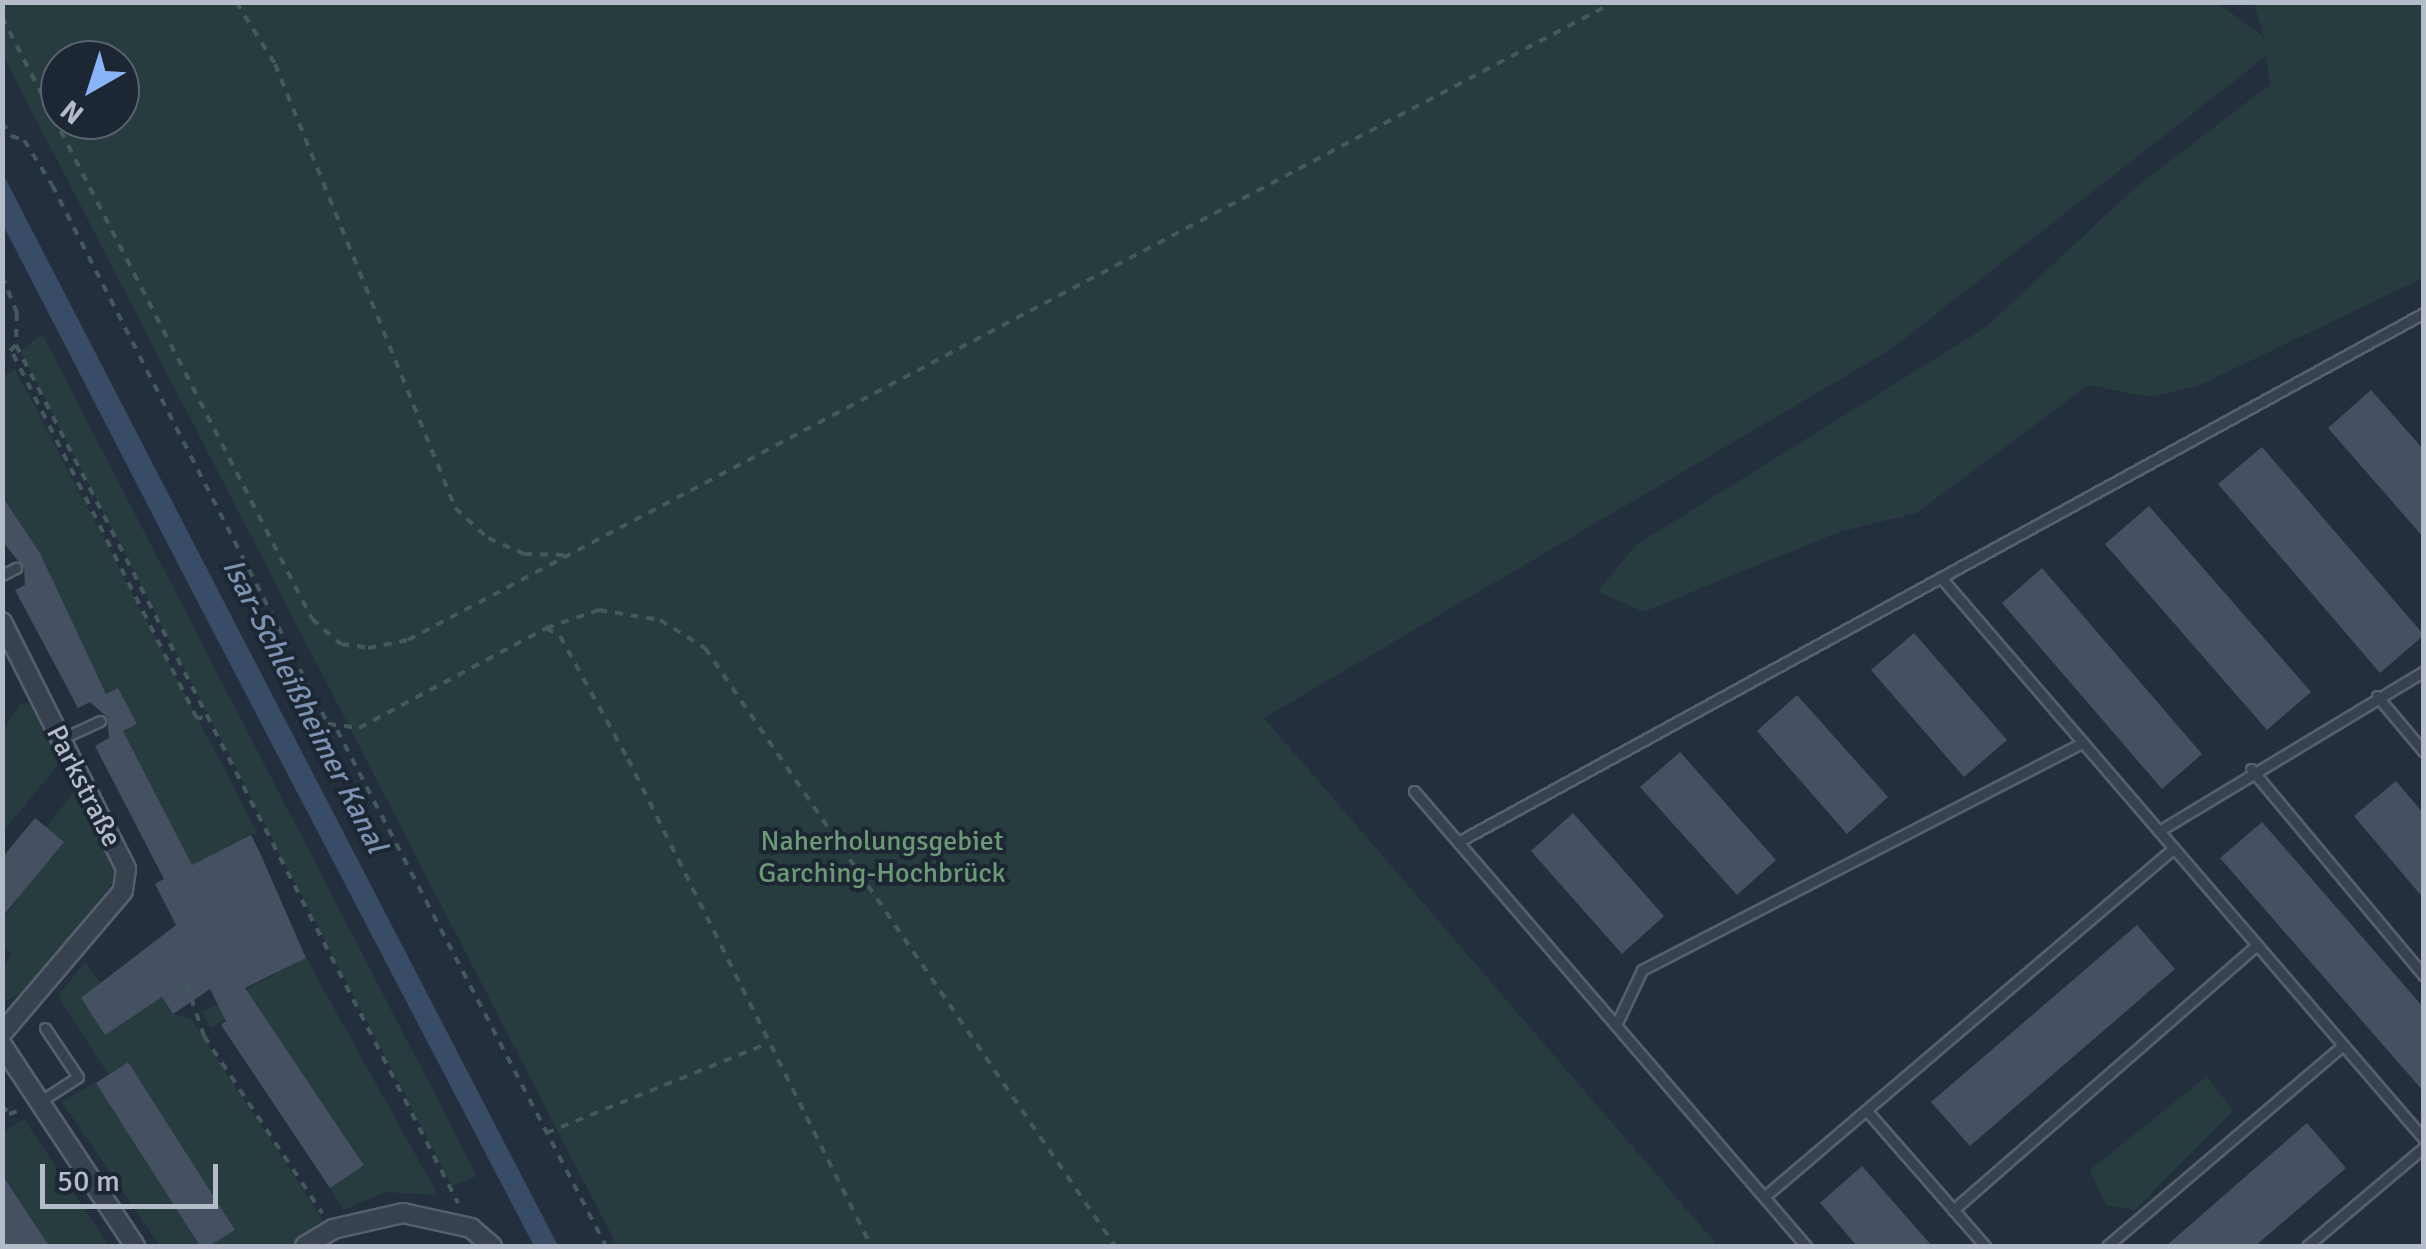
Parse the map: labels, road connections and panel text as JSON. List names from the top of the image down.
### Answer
{
  "streets": {
    "street": ["Parkstraße"]
  },
  "water": ["Isar-Schleißheimer Kanal"],
  "parks": ["Naherholungsgebiet Garching-Hochbrück"],
  "scale_bar": "50 m",
  "north": "bottom left"
}
